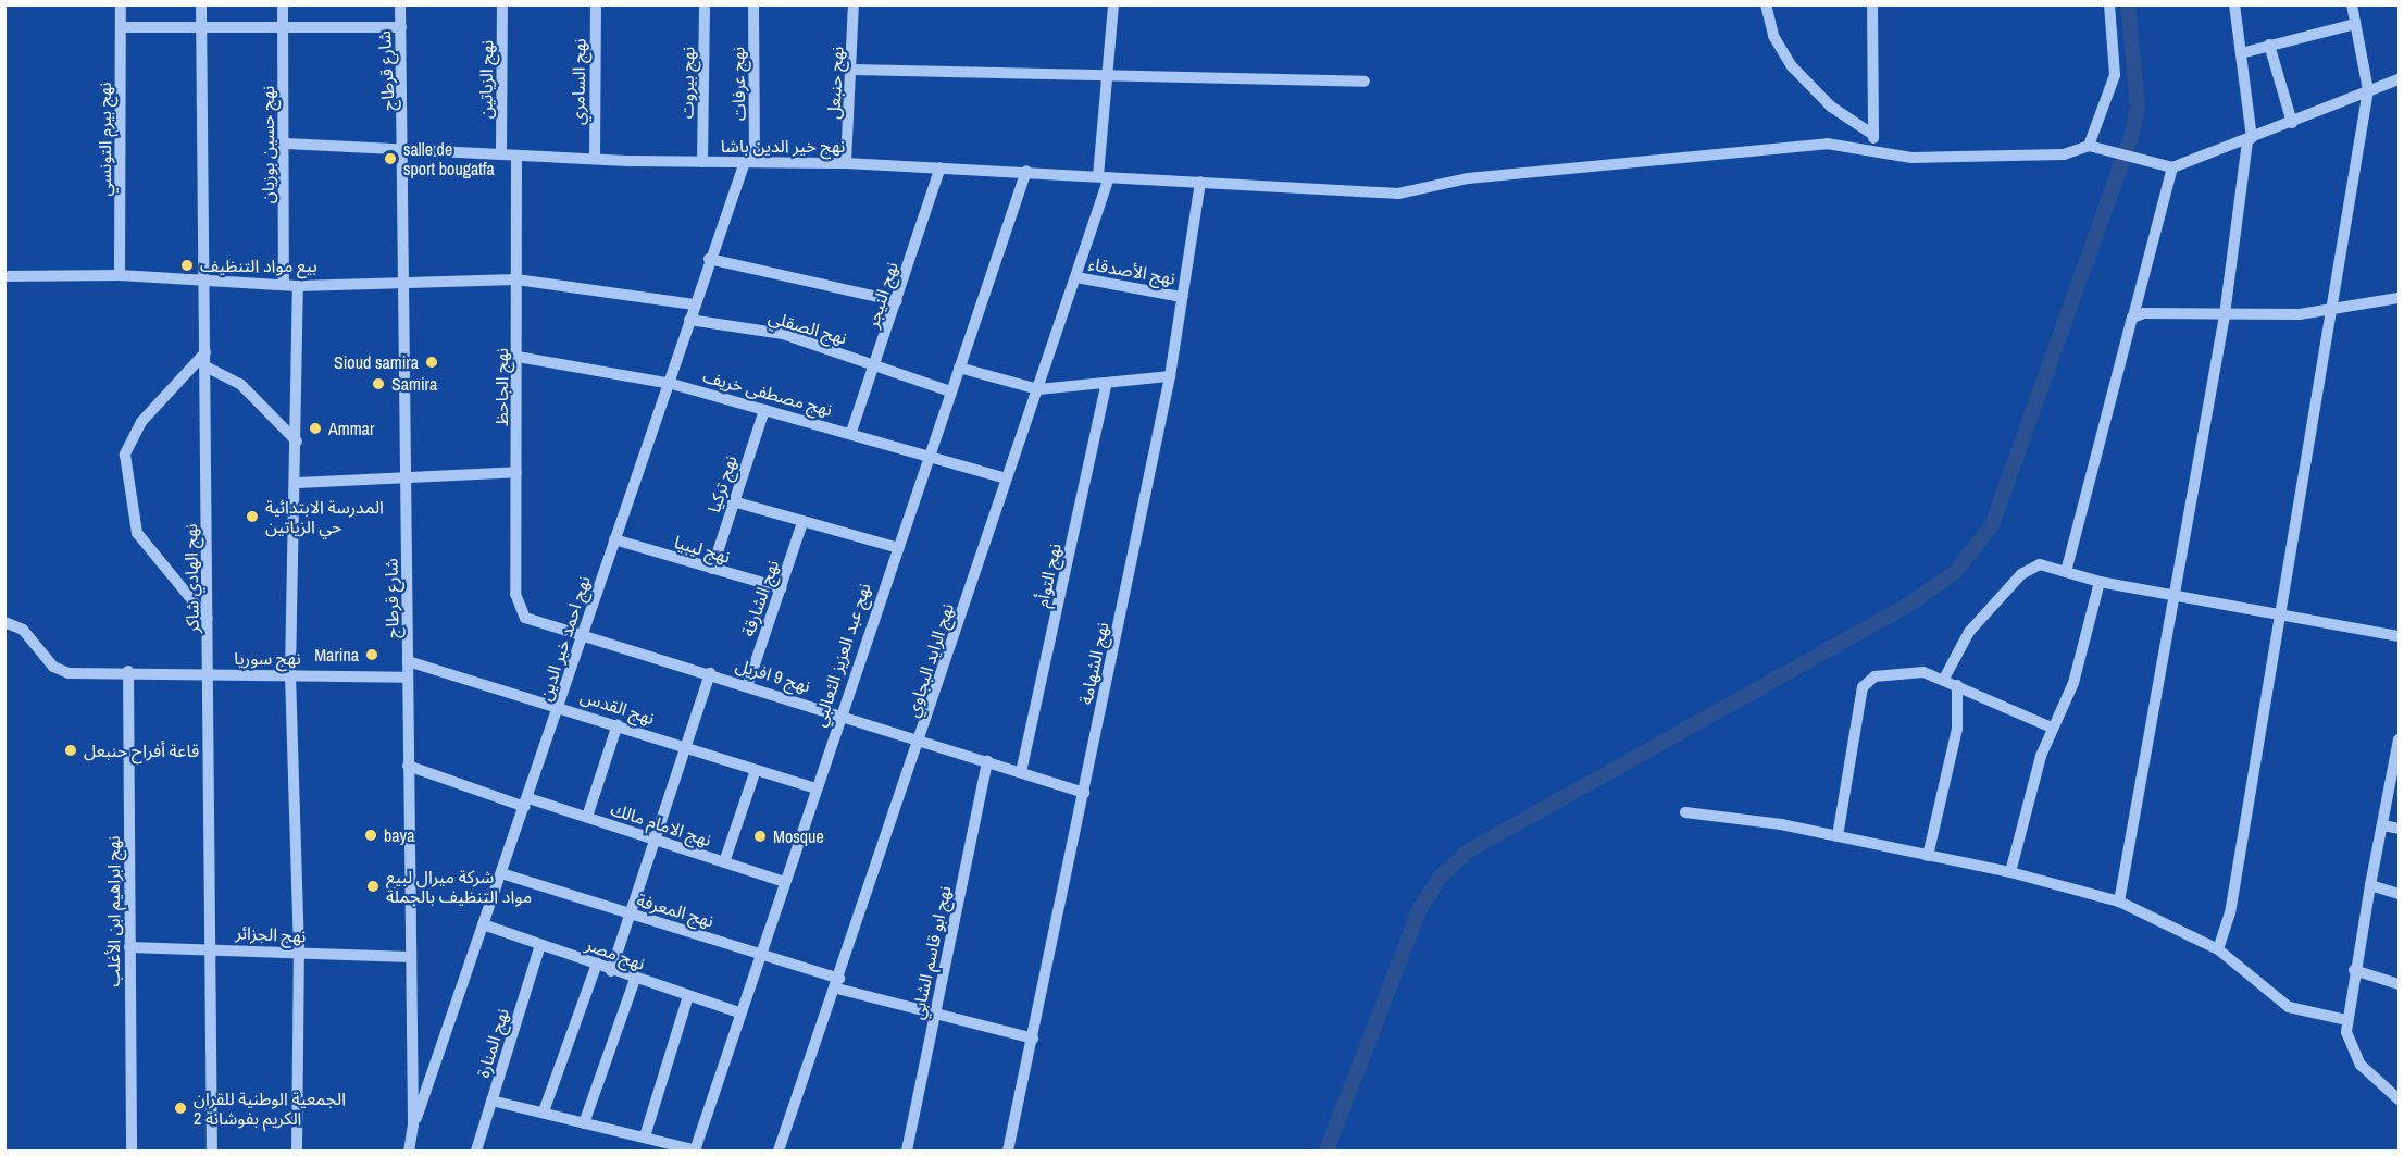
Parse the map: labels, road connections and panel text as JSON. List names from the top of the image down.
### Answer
{
  "streets": {
    "street": [
      "شارع قرطاج",
      "نهج الزياتين",
      "نهج السامري",
      "نهج بيروت",
      "نهج حنبعل",
      "نهج عرفات",
      "نهج بيرم التونسي",
      "نهج حسين بوزيان",
      "نهج خير الدين باشا",
      "نهج الأصدقاء",
      "نهج النيجر",
      "نهج الصقلي",
      "نهج الجاحظ",
      "نهج مصطفى خريف",
      "نهج تركيا",
      "نهج ليبيا",
      "نهج التوأم",
      "نهج الهادي شاكر",
      "نهج الشارقة",
      "نهج احمد خير الدين",
      "نهج عبد العزيز الثعالبي",
      "نهج سوريا",
      "نهج الرايد البجاوي",
      "نهج الشهامة",
      "نهج 9 افريل",
      "نهج القدس",
      "نهج الامام مالك",
      "نهج المعرفة",
      "نهج ابراهيم ابن الأغلب",
      "نهج الجزائر",
      "نهج ابو قاسم الشابي",
      "نهج مصر",
      "نهج المنارة"
    ]
  },
  "crossings": [
    ["شارع قرطاج", "نهج خير الدين باشا"],
    ["شارع قرطاج", "نهج احمد خير الدين"],
    ["شارع قرطاج", "نهج سوريا"],
    ["شارع قرطاج", "نهج القدس"],
    ["شارع قرطاج", "نهج الامام مالك"],
    ["شارع قرطاج", "نهج الجزائر"],
    ["نهج الزياتين", "نهج خير الدين باشا"],
    ["نهج السامري", "نهج خير الدين باشا"],
    ["نهج بيروت", "نهج خير الدين باشا"],
    ["نهج حنبعل", "نهج خير الدين باشا"],
    ["نهج عرفات", "نهج خير الدين باشا"],
    ["نهج عرفات", "نهج احمد خير الدين"],
    ["نهج حسين بوزيان", "نهج خير الدين باشا"],
    ["نهج خير الدين باشا", "نهج النيجر"],
    ["نهج خير الدين باشا", "نهج الجاحظ"],
    ["نهج خير الدين باشا", "نهج احمد خير الدين"],
    ["نهج خير الدين باشا", "نهج عبد العزيز الثعالبي"],
    ["نهج خير الدين باشا", "نهج الرايد البجاوي"],
    ["نهج خير الدين باشا", "نهج الشهامة"],
    ["نهج الأصدقاء", "نهج الرايد البجاوي"],
    ["نهج الأصدقاء", "نهج الشهامة"],
    ["نهج النيجر", "نهج الصقلي"],
    ["نهج النيجر", "نهج مصطفى خريف"],
    ["نهج الصقلي", "نهج احمد خير الدين"],
    ["نهج الصقلي", "نهج عبد العزيز الثعالبي"],
    ["نهج الجاحظ", "نهج مصطفى خريف"],
    ["نهج الجاحظ", "نهج 9 افريل"],
    ["نهج مصطفى خريف", "نهج تركيا"],
    ["نهج مصطفى خريف", "نهج احمد خير الدين"],
    ["نهج مصطفى خريف", "نهج عبد العزيز الثعالبي"],
    ["نهج مصطفى خريف", "نهج الرايد البجاوي"],
    ["نهج تركيا", "نهج ليبيا"],
    ["نهج ليبيا", "نهج الشارقة"],
    ["نهج ليبيا", "نهج احمد خير الدين"],
    ["نهج التوأم", "نهج 9 افريل"],
    ["نهج الهادي شاكر", "نهج سوريا"],
    ["نهج الهادي شاكر", "نهج الجزائر"],
    ["نهج الشارقة", "نهج 9 افريل"],
    ["نهج احمد خير الدين", "نهج 9 افريل"],
    ["نهج احمد خير الدين", "نهج القدس"],
    ["نهج احمد خير الدين", "نهج الامام مالك"],
    ["نهج احمد خير الدين", "نهج المعرفة"],
    ["نهج احمد خير الدين", "نهج مصر"],
    ["نهج عبد العزيز الثعالبي", "نهج 9 افريل"],
    ["نهج عبد العزيز الثعالبي", "نهج القدس"],
    ["نهج عبد العزيز الثعالبي", "نهج الامام مالك"],
    ["نهج عبد العزيز الثعالبي", "نهج المعرفة"],
    ["نهج عبد العزيز الثعالبي", "نهج مصر"],
    ["نهج سوريا", "نهج ابراهيم ابن الأغلب"],
    ["نهج الرايد البجاوي", "نهج 9 افريل"],
    ["نهج الرايد البجاوي", "نهج المعرفة"],
    ["نهج الشهامة", "نهج 9 افريل"],
    ["نهج الشهامة", "نهج المعرفة"],
    ["نهج 9 افريل", "نهج ابو قاسم الشابي"],
    ["نهج المعرفة", "نهج ابو قاسم الشابي"],
    ["نهج ابراهيم ابن الأغلب", "نهج الجزائر"],
    ["نهج مصر", "نهج المنارة"]
  ],
  "places": [
    "salle de sport bougatfa",
    "بيع مواد التنظيف",
    "Sioud samira",
    "Samira",
    "Ammar",
    "المدرسة الابتدائية حي الزياتين",
    "Marina",
    "قاعة أفراح حنبعل",
    "baya",
    "Mosque",
    "شركة ميرال لبيع مواد التنظيف بالجملة",
    "الجمعية الوطنية للقران الكريم بفوشانة 2"
  ]
}
